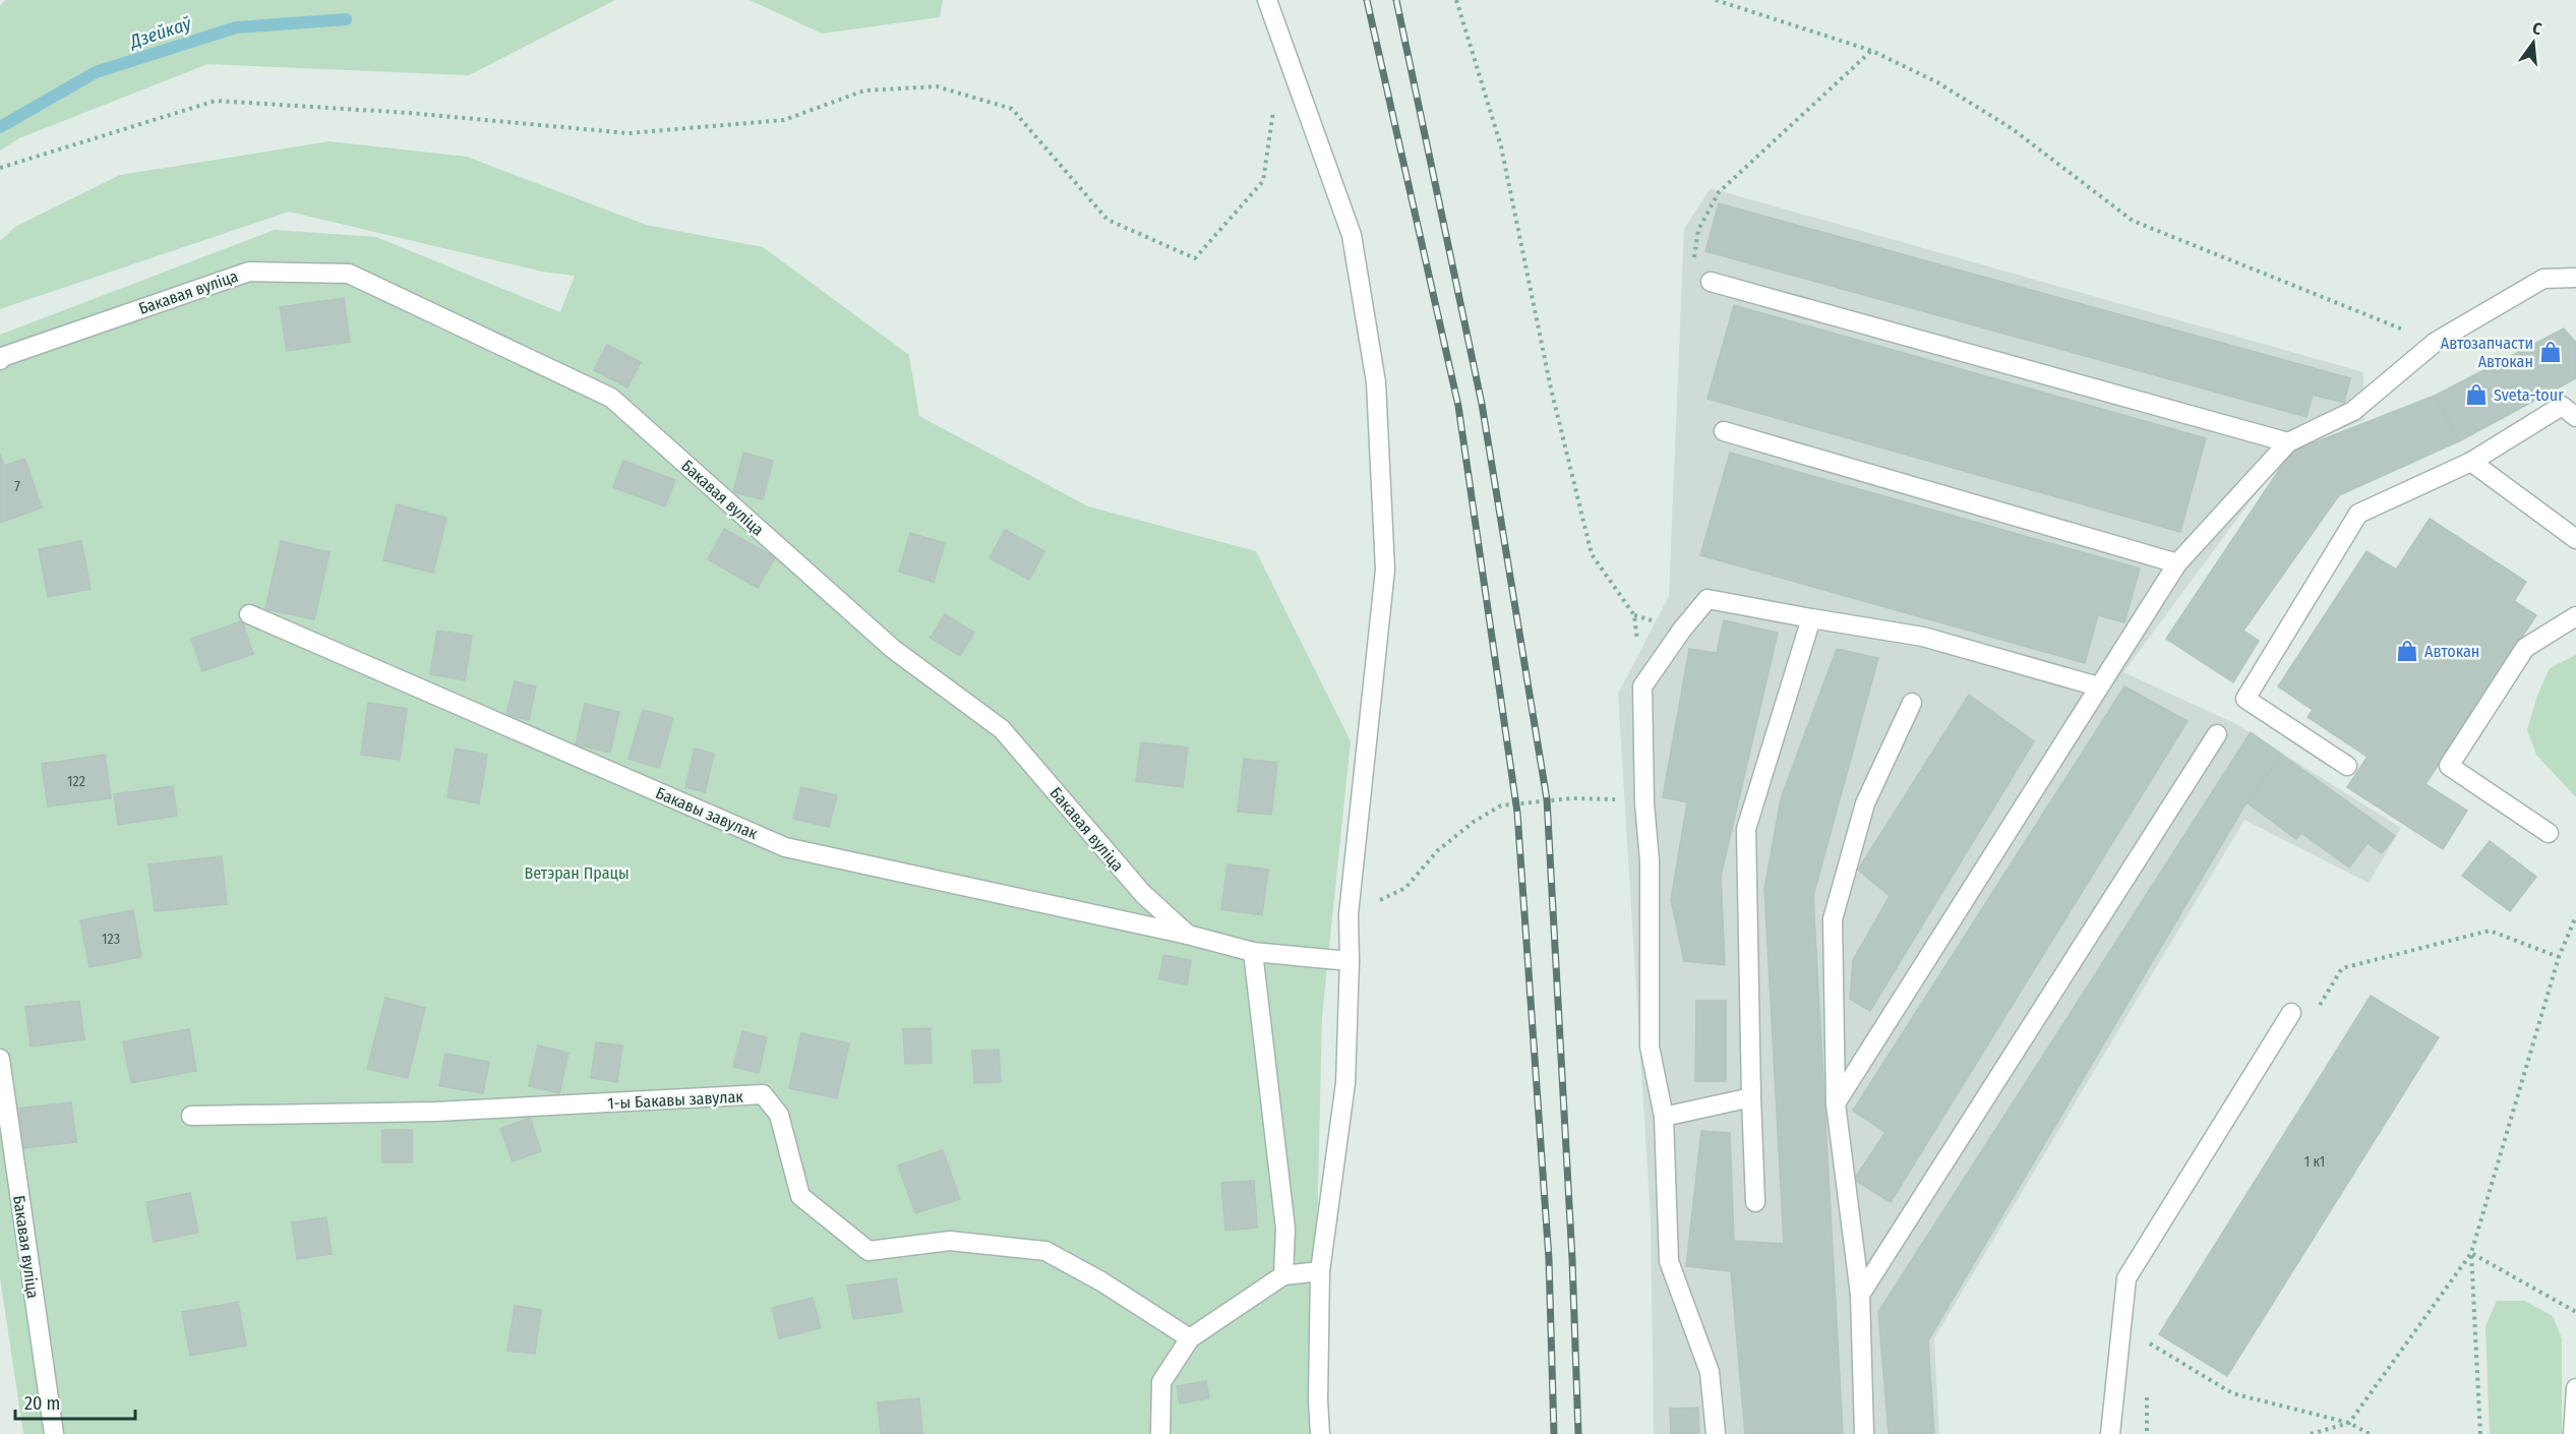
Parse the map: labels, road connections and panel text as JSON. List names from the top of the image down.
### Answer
{
  "streets": {
    "street": ["Бакавая вуліца", "Бакавы завулак", "1-ы Бакавы завулак"]
  },
  "crossings": [
    ["Бакавая вуліца", "Бакавы завулак"]
  ],
  "water": ["Дзейкаў"],
  "parks": ["Ветэран Працы"],
  "places": {
    "shop": ["Автозапчасти Автокан", "Sveta-tour", "Автокан"]
  },
  "house_numbers": [
    "7",
    "122",
    "123",
    "1 к1"
  ],
  "scale_bar": "20 m",
  "north": "top"
}
